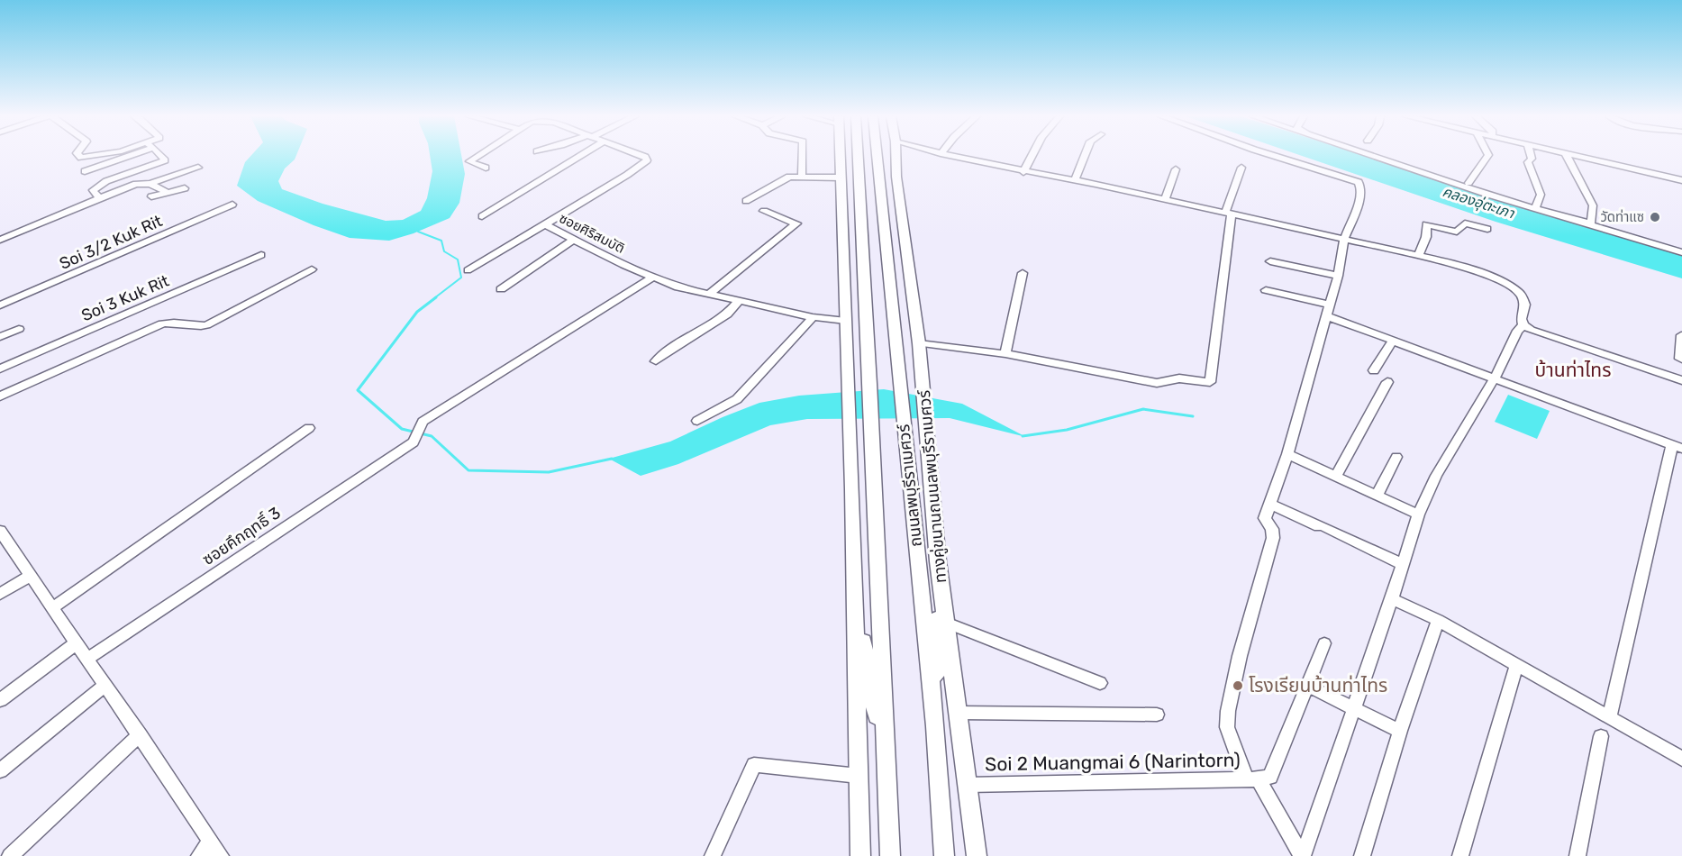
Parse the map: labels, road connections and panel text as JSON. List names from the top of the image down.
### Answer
{
  "streets": {
    "main road": ["ถนนลพบุรีราเมศวร์", "ทางคู่ขนานถนนลพบุรีราเมศวร์"],
    "street": [
      "ซอยศิริสมบัติ",
      "Soi 3/2 Kuk Rit",
      "Soi 3 Kuk Rit",
      "ซอยคึกฤทธิ์ 3",
      "Soi 2 Muangmai 6 (Narintorn)"
    ]
  },
  "crossings": [
    ["ซอยศิริสมบัติ", "ซอยคึกฤทธิ์ 3"],
    ["ทางคู่ขนานถนนลพบุรีราเมศวร์", "Soi 2 Muangmai 6 (Narintorn)"]
  ],
  "districts": ["บ้านท่าไทร"],
  "water": ["คลองอุ่ตะเภา"],
  "places": ["วัดท่าแซ", "โรงเรียนบ้านท่าไทร"]
}
